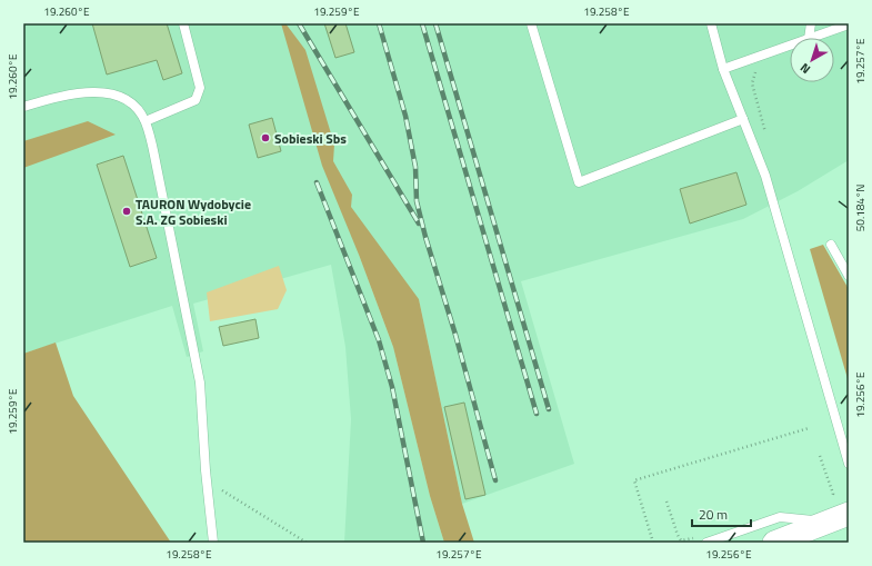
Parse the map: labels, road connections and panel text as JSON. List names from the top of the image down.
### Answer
{
  "places": ["Sobieski Sbs", "TAURON Wydobycie S.A. ZG Sobieski"],
  "scale_bar": "20 m",
  "north": "bottom left",
  "coordinates": [
    "19.260°E",
    "19.259°E",
    "19.258°E",
    "19.257°E",
    "50.184°N",
    "19.256°E"
  ]
}
